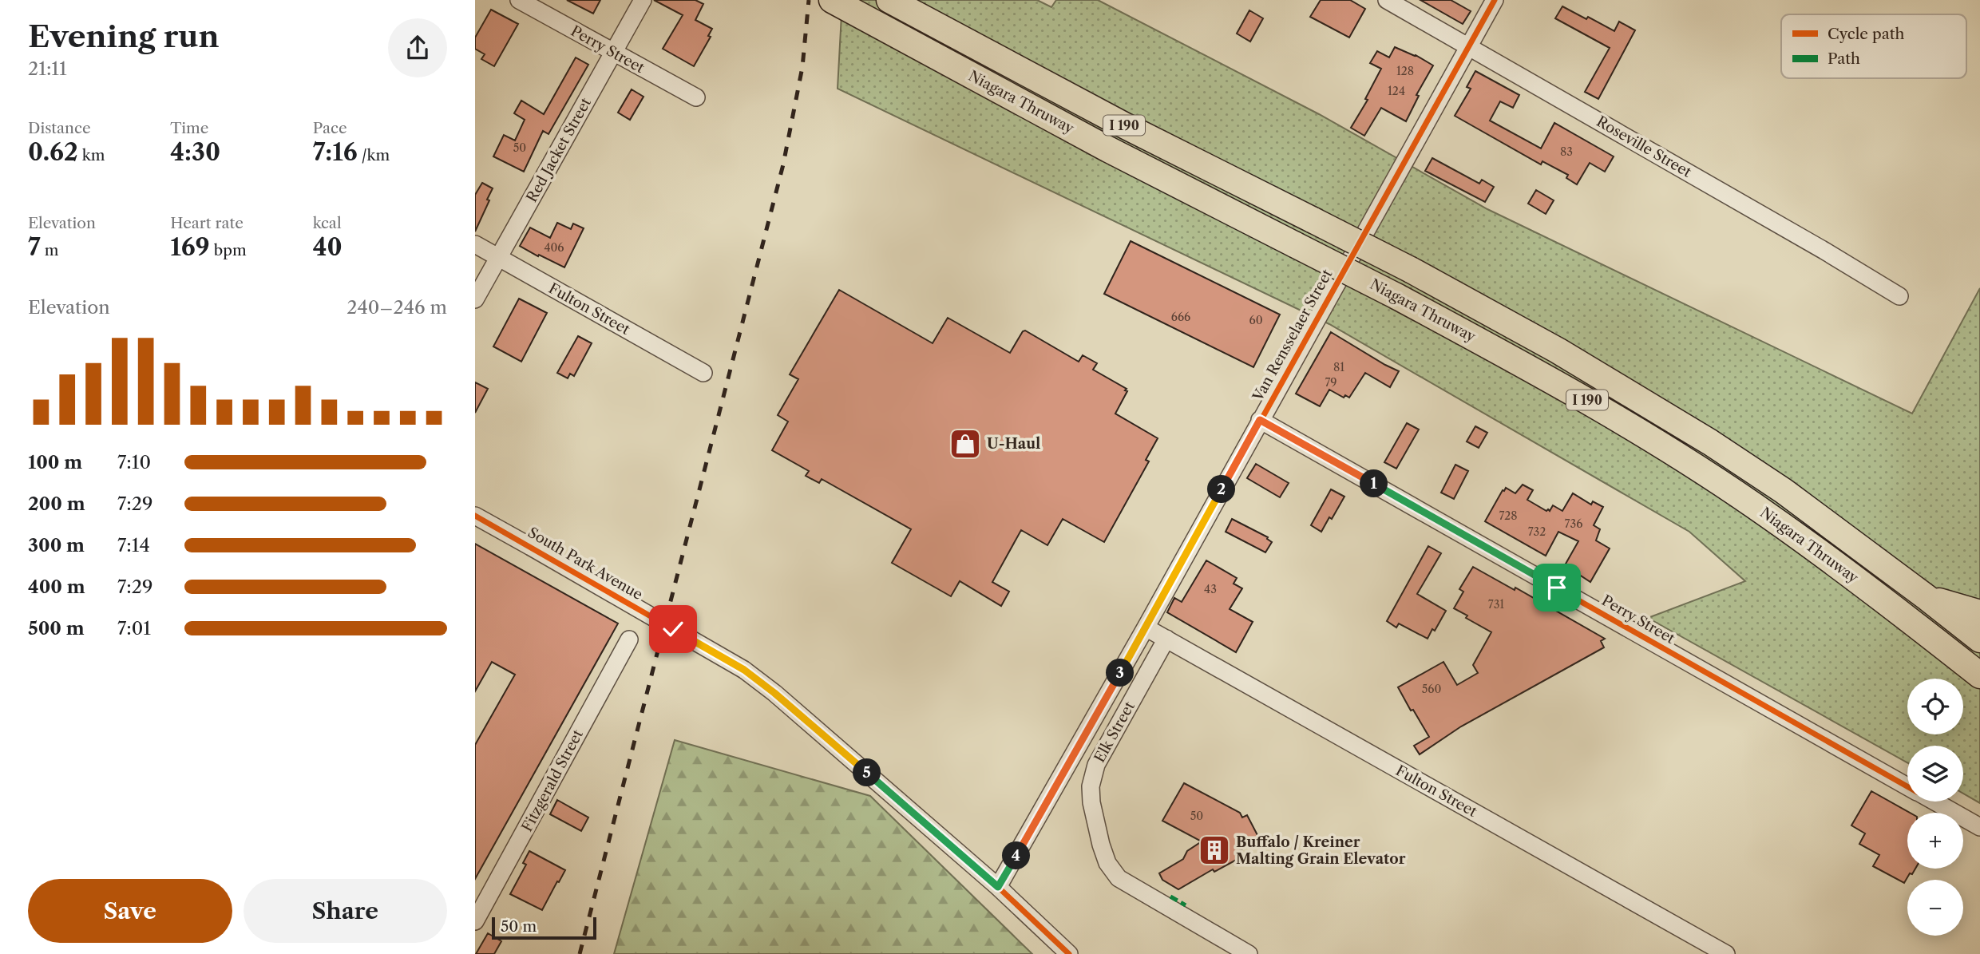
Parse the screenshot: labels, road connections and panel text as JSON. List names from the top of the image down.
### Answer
{
  "streets": {
    "highway": ["Niagara Thruway", "I 190"],
    "street": [
      "Perry Street",
      "Roseville Street",
      "Red Jacket Street",
      "Fulton Street",
      "Van Rensselaer Street",
      "South Park Avenue",
      "Elk Street",
      "Fitzgerald Street"
    ]
  },
  "crossings": [
    ["Perry Street", "Red Jacket Street"],
    ["Perry Street", "Van Rensselaer Street"],
    ["Roseville Street", "Van Rensselaer Street"],
    ["Red Jacket Street", "Fulton Street"],
    ["Fulton Street", "Van Rensselaer Street"],
    ["Fulton Street", "Elk Street"],
    ["Van Rensselaer Street", "South Park Avenue"]
  ],
  "places": {
    "shop": ["U-Haul"],
    "building": ["Buffalo / Kreiner Malting Grain Elevator"]
  },
  "house_numbers": [
    "128",
    "124",
    "50",
    "83",
    "406",
    "666",
    "60",
    "81",
    "79",
    "728",
    "736",
    "732",
    "43",
    "731",
    "560",
    "50"
  ],
  "legend": ["Cycle path", "Path"],
  "scale_bar": "50 m",
  "page": {
    "heading": ["Evening run", "21:11"],
    "stats": [
      ["Distance", "0.62 km"],
      ["Time", "4:30"],
      ["Pace", "7:16 /km"],
      ["Elevation", "7 m"],
      ["Heart rate", "169 bpm"],
      ["kcal", "40"]
    ],
    "chart": ["Elevation", "240–246 m"],
    "list": [
      {
        "name": "100 m",
        "note": "7:10"
      },
      {
        "name": "200 m",
        "note": "7:29"
      },
      {
        "name": "300 m",
        "note": "7:14"
      },
      {
        "name": "400 m",
        "note": "7:29"
      },
      {
        "name": "500 m",
        "note": "7:01"
      }
    ],
    "pins": [
      "1",
      "2",
      "3",
      "5",
      "4"
    ],
    "map_buttons": ["+", "−"],
    "buttons": ["Save", "Share"],
    "scale": "50 m"
  }
}
